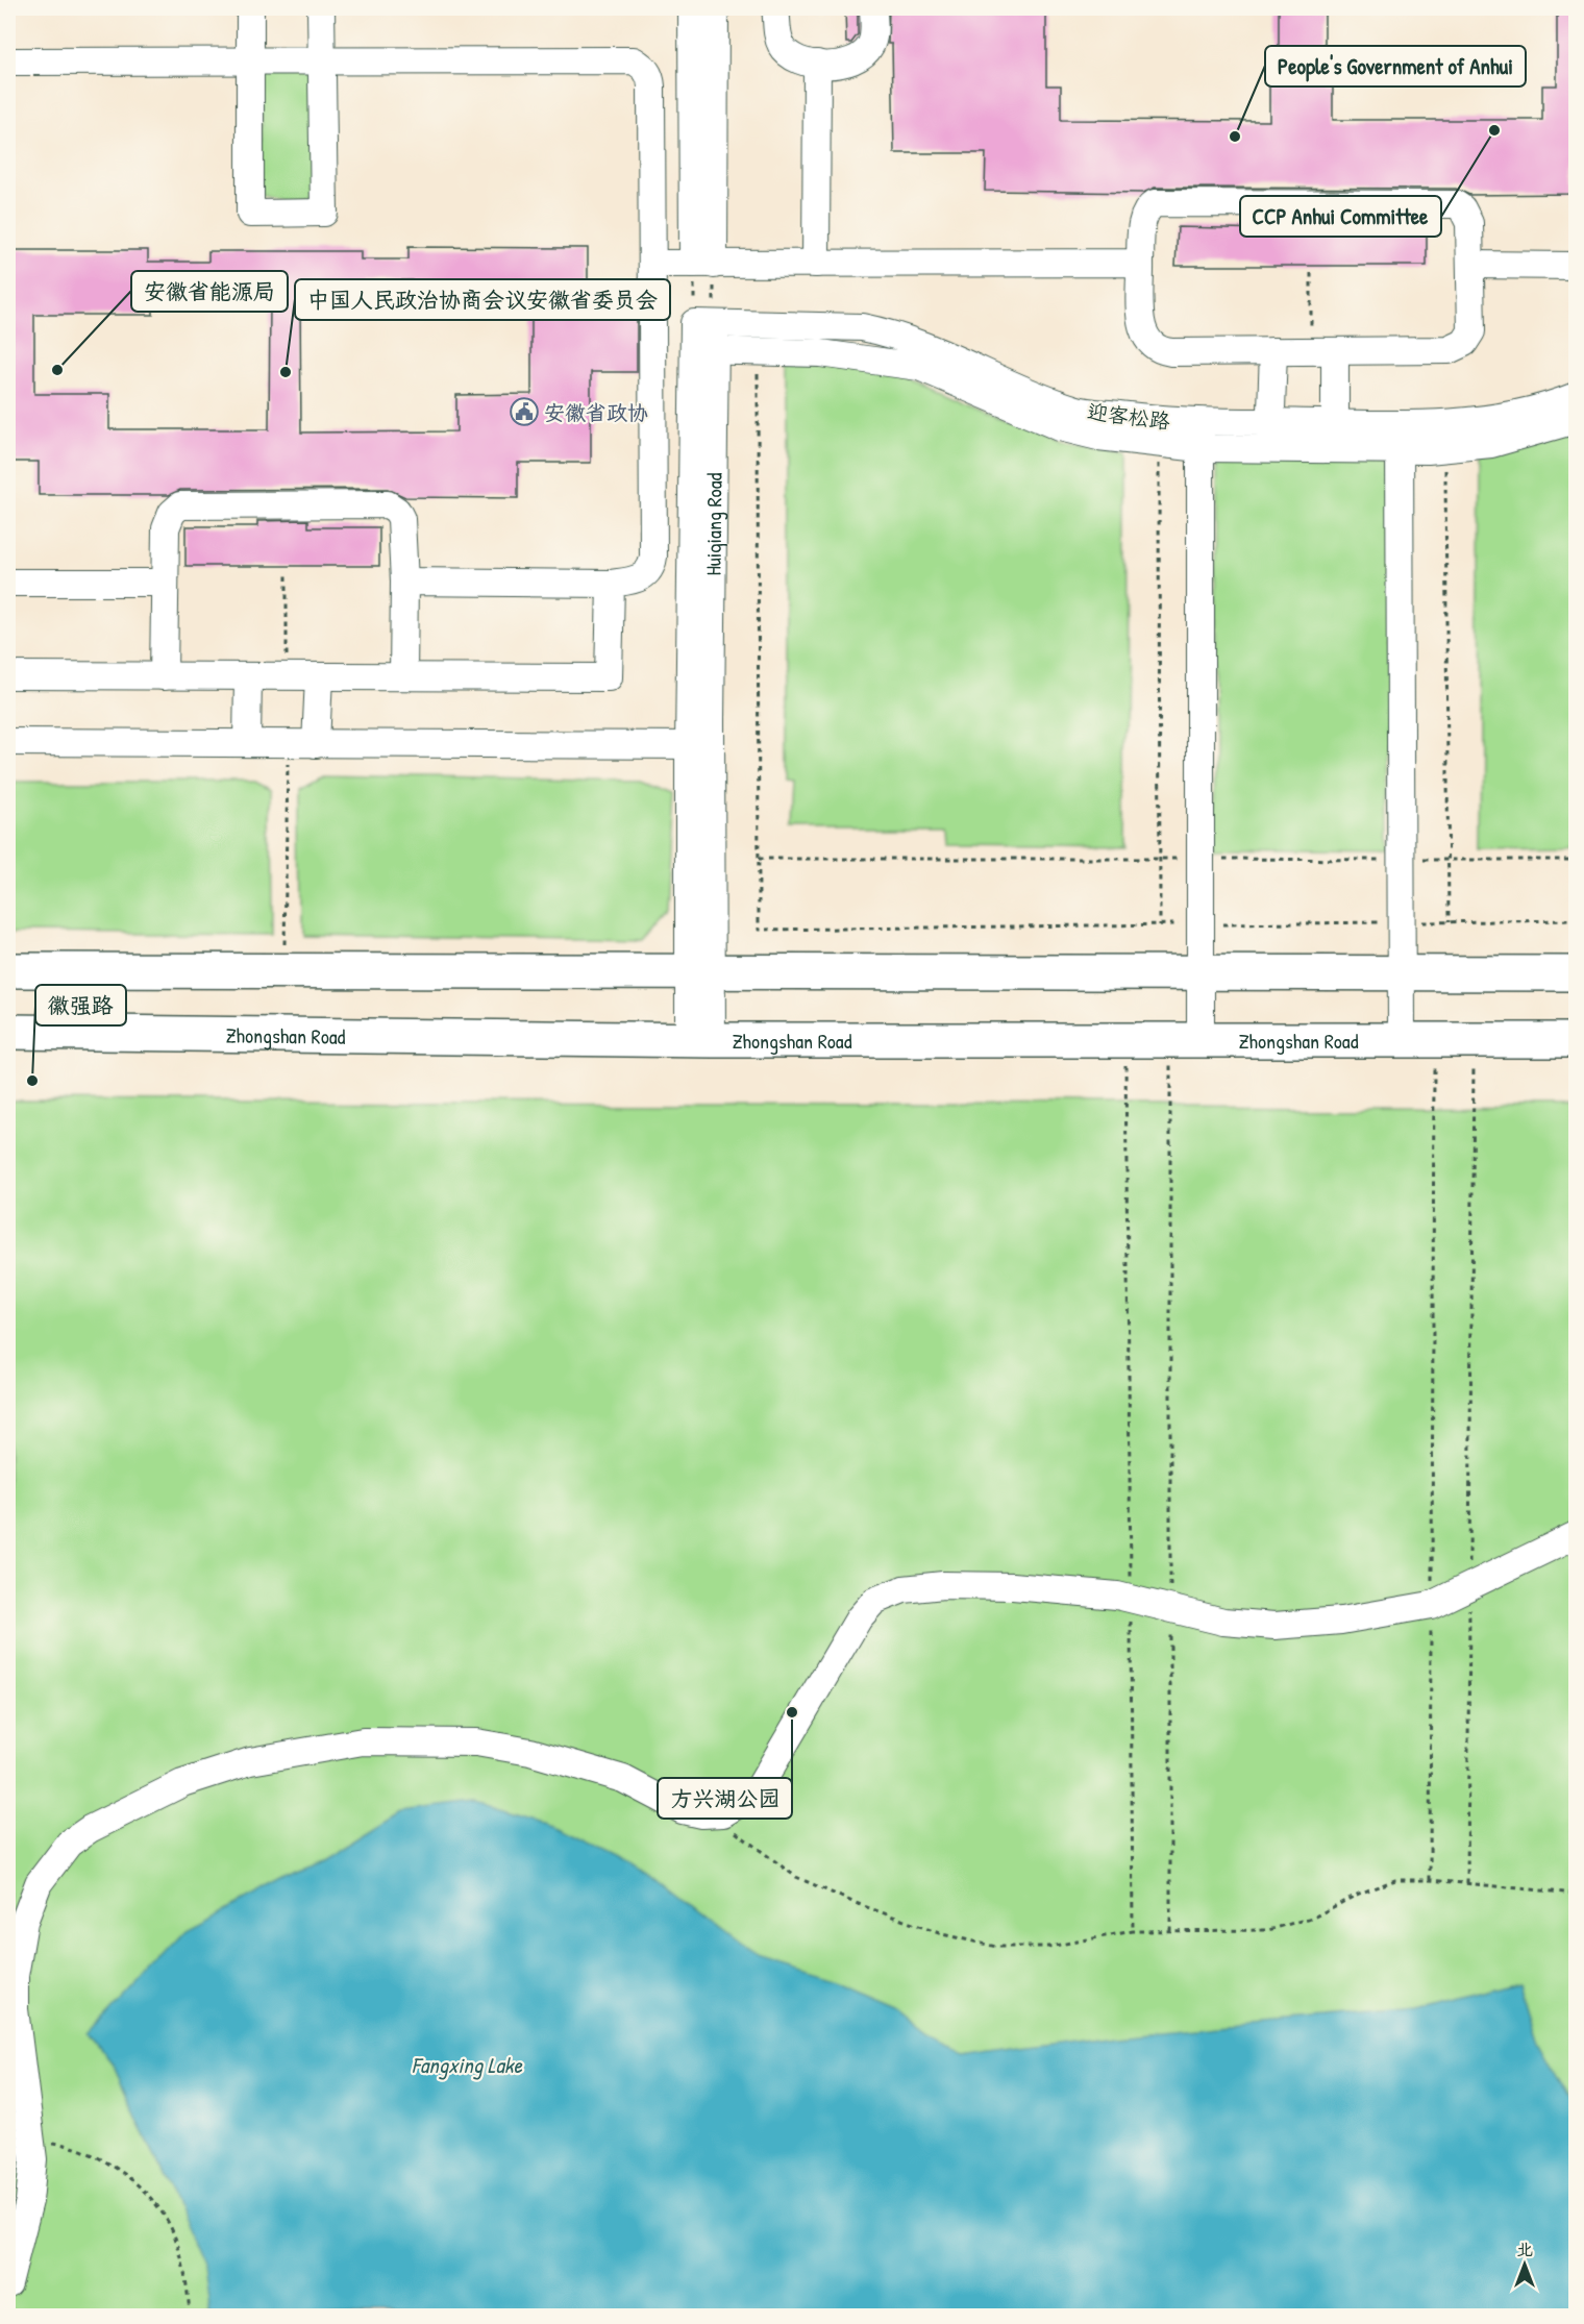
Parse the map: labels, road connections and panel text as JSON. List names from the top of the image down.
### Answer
{
  "streets": {
    "main road": ["Zhongshan Road"],
    "street": ["迎客松路", "Huiqiang Road"]
  },
  "crossings": [
    ["迎客松路", "Huiqiang Road"],
    ["Huiqiang Road", "Zhongshan Road"]
  ],
  "water": ["Fangxing Lake"],
  "places": {
    "other": [
      "CCP Anhui Committee",
      "People's Government of Anhui",
      "安徽省能源局",
      "中国人民政治协商会议安徽省委员会",
      "徽强路",
      "方兴湖公园"
    ],
    "public building": ["安徽省政协"]
  },
  "north": "top"
}
